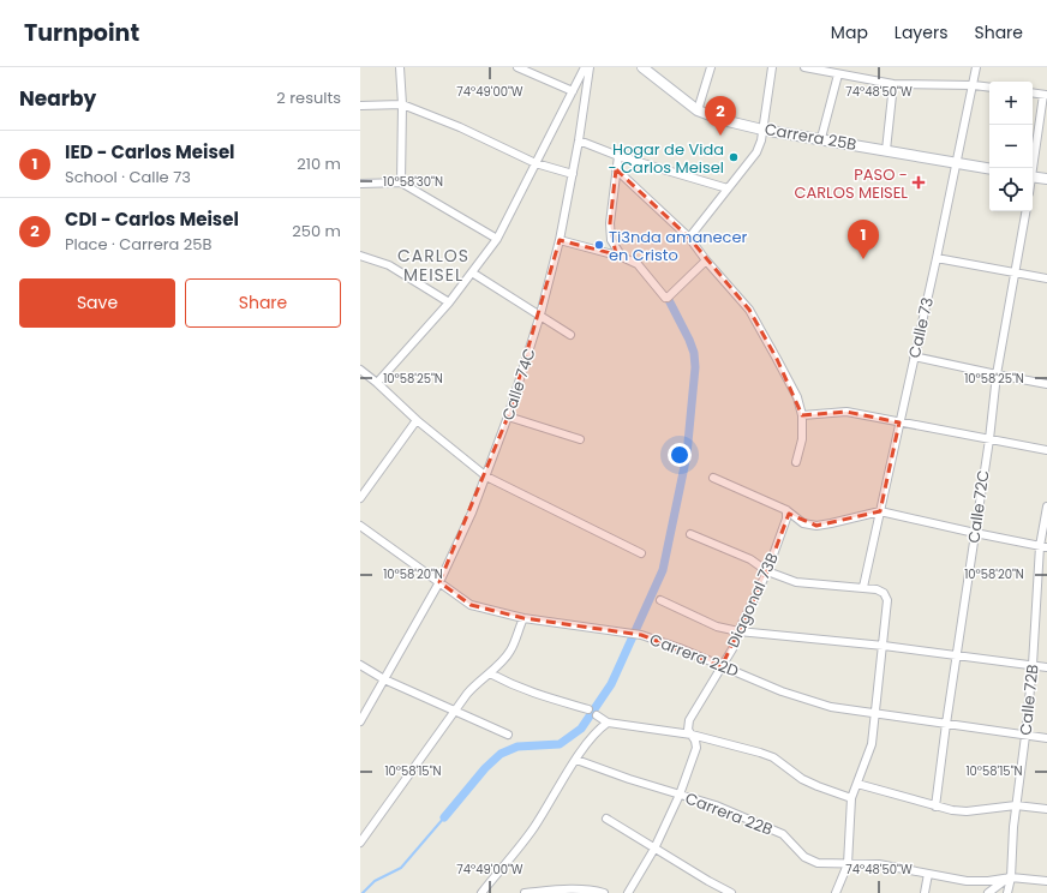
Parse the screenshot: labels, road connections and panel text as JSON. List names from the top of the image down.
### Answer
{
  "streets": {
    "street": [
      "Carrera 25B",
      "Calle 73",
      "Calle 74C",
      "Calle 72C",
      "Diagonal 73B",
      "Carrera 22D",
      "Calle 72B",
      "Carrera 22B"
    ]
  },
  "crossings": [
    ["Carrera 25B", "Calle 73"],
    ["Calle 74C", "Carrera 22D"],
    ["Calle 72C", "Carrera 22D"],
    ["Diagonal 73B", "Carrera 22D"],
    ["Diagonal 73B", "Carrera 22B"],
    ["Carrera 22D", "Calle 72B"],
    ["Calle 72B", "Carrera 22B"]
  ],
  "districts": ["CARLOS MEISEL"],
  "places": {
    "other": ["Hogar de Vida - Carlos Meisel", "Ti3nda amanecer en Cristo"],
    "health": ["PASO - CARLOS MEISEL"]
  },
  "page": {
    "header": "Turnpoint",
    "nav": ["Map", "Layers", "Share"],
    "heading": ["Nearby", "2 results"],
    "map_buttons": ["+", "−"],
    "pins": ["2", "1"],
    "list": [
      {
        "mark": "1",
        "name": "IED - Carlos Meisel",
        "note": "School · Calle 73",
        "value": "210 m"
      },
      {
        "mark": "2",
        "name": "CDI - Carlos Meisel",
        "note": "Place · Carrera 25B",
        "value": "250 m"
      }
    ],
    "buttons": ["Save", "Share"]
  },
  "coordinates": [
    "74°49'00\"W",
    "74°48'50\"W",
    "10°58'30\"N",
    "10°58'25\"N",
    "10°58'20\"N",
    "10°58'15\"N"
  ]
}
